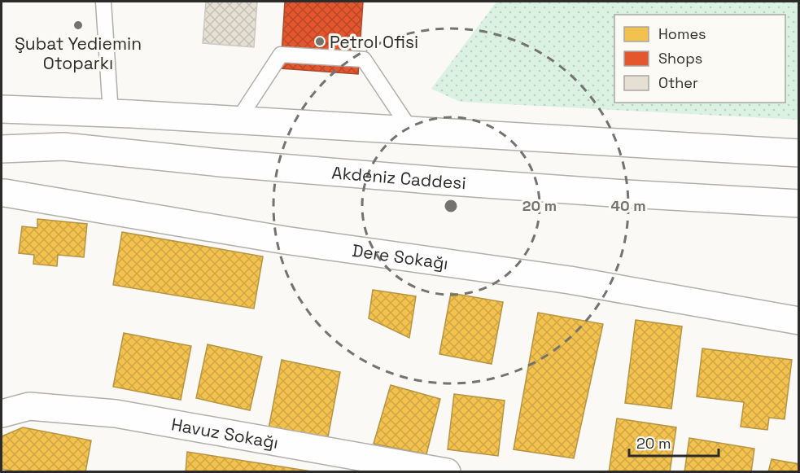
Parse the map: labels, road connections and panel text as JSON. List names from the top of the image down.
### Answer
{
  "streets": {
    "main road": ["Akdeniz Caddesi", "Dere Sokağı", "Havuz Sokağı"]
  },
  "places": ["Şubat Yediemin Otoparkı", "Petrol Ofisi"],
  "legend": ["Homes", "Shops", "Other"],
  "scale_bar": "20 m",
  "rings": ["20 m", "40 m"]
}
